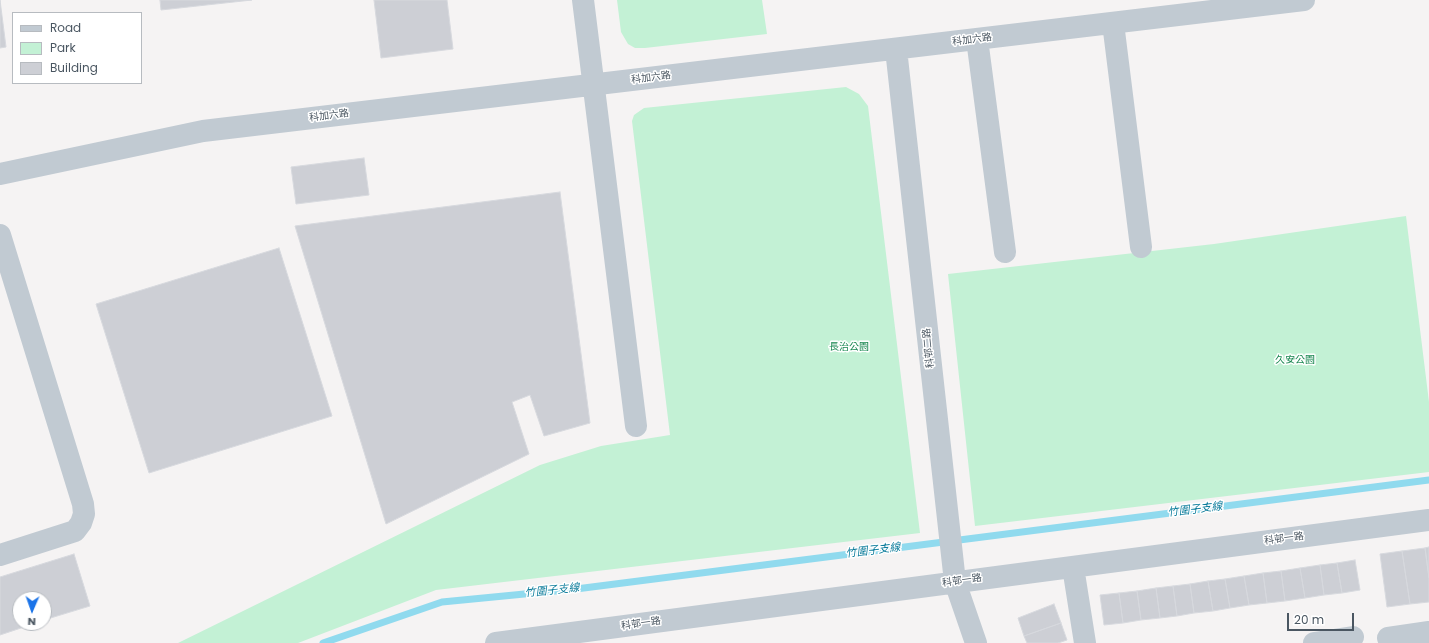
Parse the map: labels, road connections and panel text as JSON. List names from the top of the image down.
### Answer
{
  "streets": {
    "street": ["科加六路", "科邨二路", "科邨一路"]
  },
  "crossings": [
    ["科加六路", "科邨二路"],
    ["科邨二路", "科邨一路"]
  ],
  "water": ["竹圍子支線"],
  "parks": ["長治公園", "久安公園"],
  "legend": ["Road", "Park", "Building"],
  "scale_bar": "20 m",
  "north": "bottom"
}
